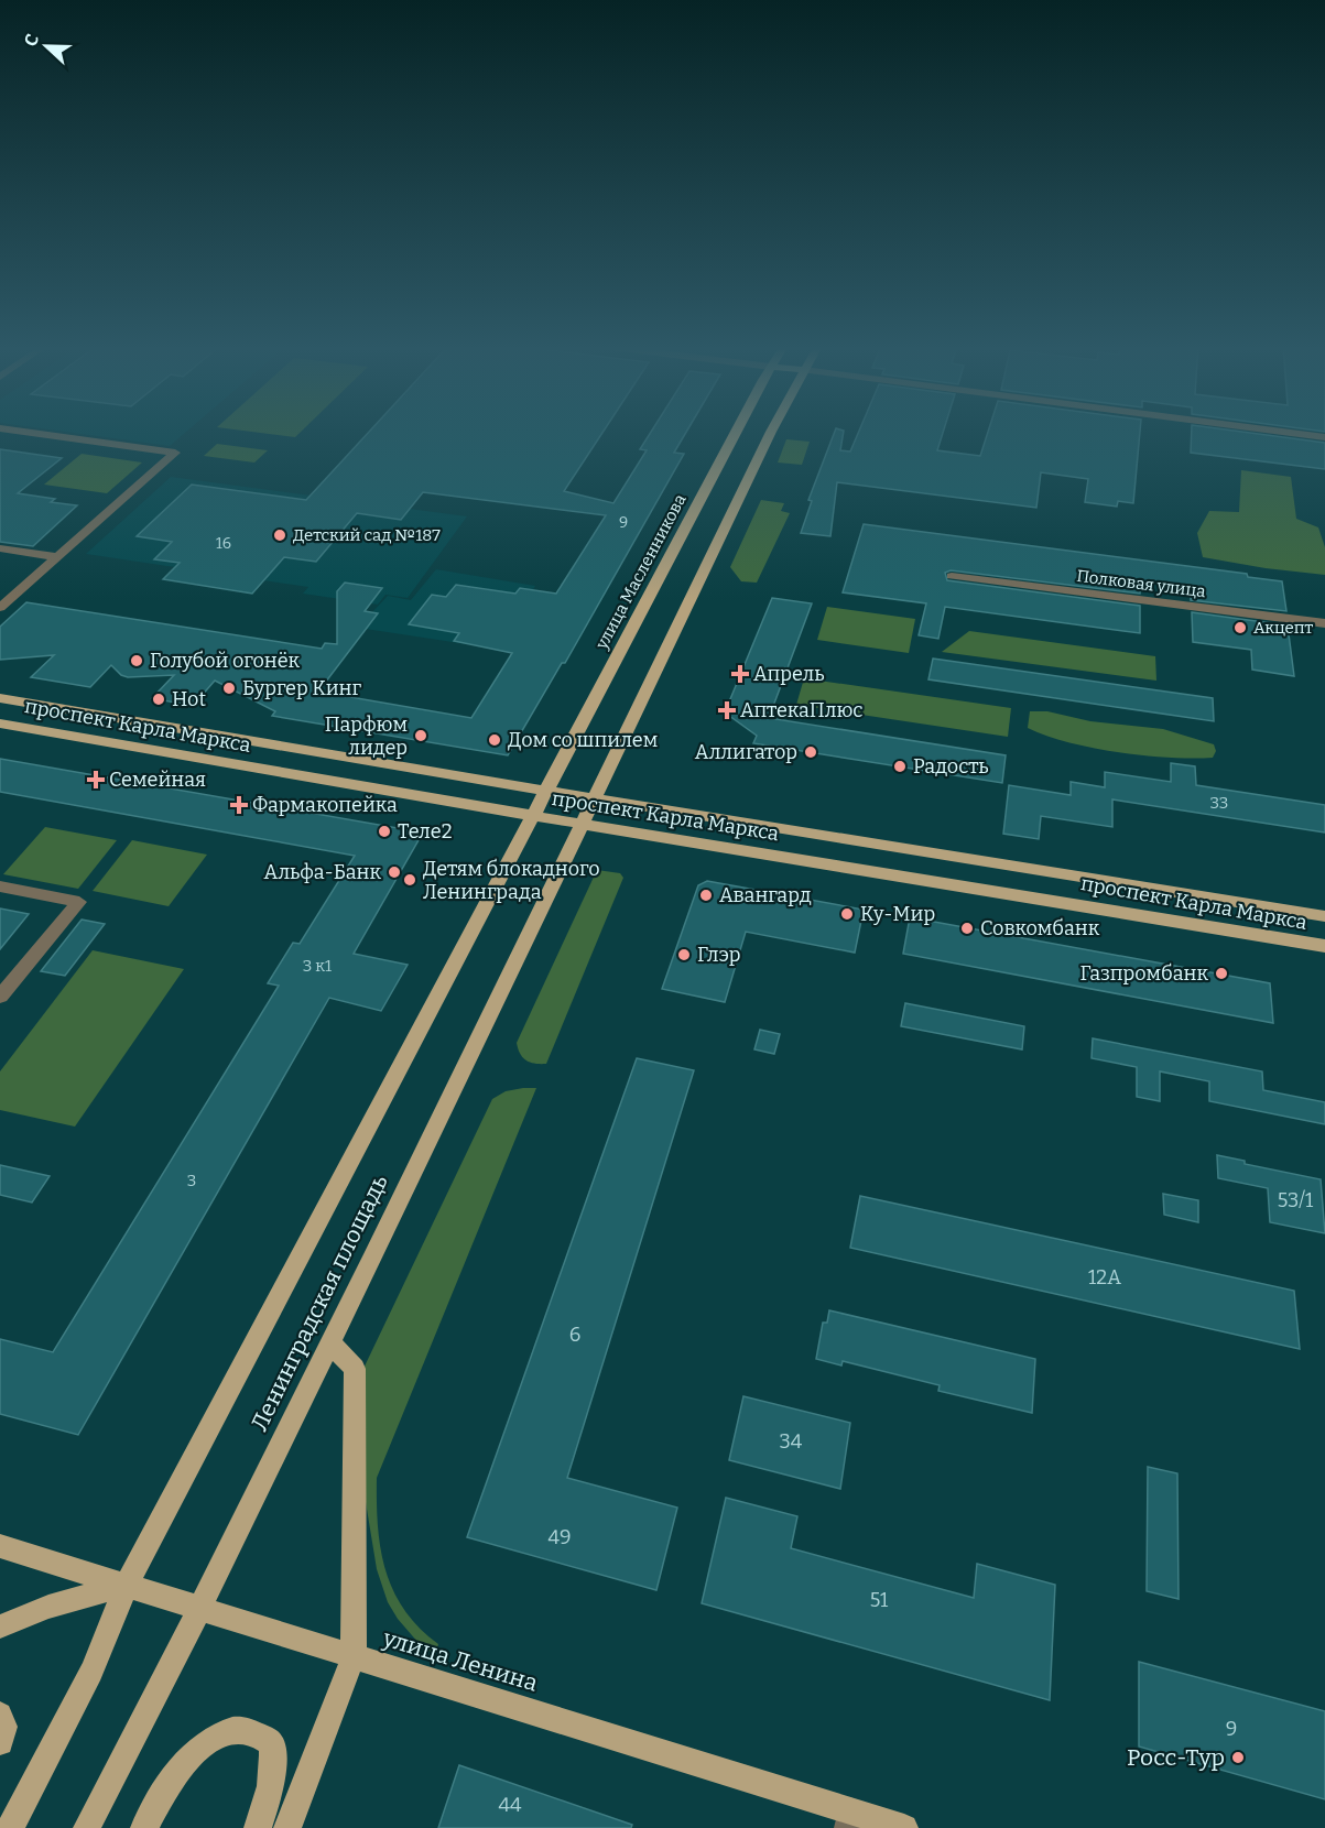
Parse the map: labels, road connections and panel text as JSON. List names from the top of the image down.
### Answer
{
  "streets": {
    "main road": [
      "улица Масленникова",
      "проспект Карла Маркса",
      "Ленинградская площадь",
      "улица Ленина"
    ],
    "street": ["Полковая улица"]
  },
  "crossings": [
    ["улица Масленникова", "проспект Карла Маркса"],
    ["улица Масленникова", "Ленинградская площадь"],
    ["проспект Карла Маркса", "Ленинградская площадь"],
    ["Ленинградская площадь", "улица Ленина"]
  ],
  "places": {
    "other": [
      "Детский сад №187",
      "Акцепт",
      "Голубой огонёк",
      "Бургер Кинг",
      "Hot",
      "Парфюм лидер",
      "Дом со шпилем",
      "Аллигатор",
      "Радость",
      "Теле2",
      "Альфа-Банк",
      "Детям блокадного Ленинграда",
      "Авангард",
      "Ку-Мир",
      "Совкомбанк",
      "Глэр",
      "Газпромбанк",
      "Росс-Тур"
    ],
    "health": [
      "Апрель",
      "АптекаПлюс",
      "Семейная",
      "Фармакопейка"
    ]
  },
  "house_numbers": [
    "9",
    "16",
    "33",
    "3 к1",
    "3",
    "53/1",
    "12А",
    "6",
    "34",
    "49",
    "51",
    "9",
    "44"
  ],
  "north": "left"
}
